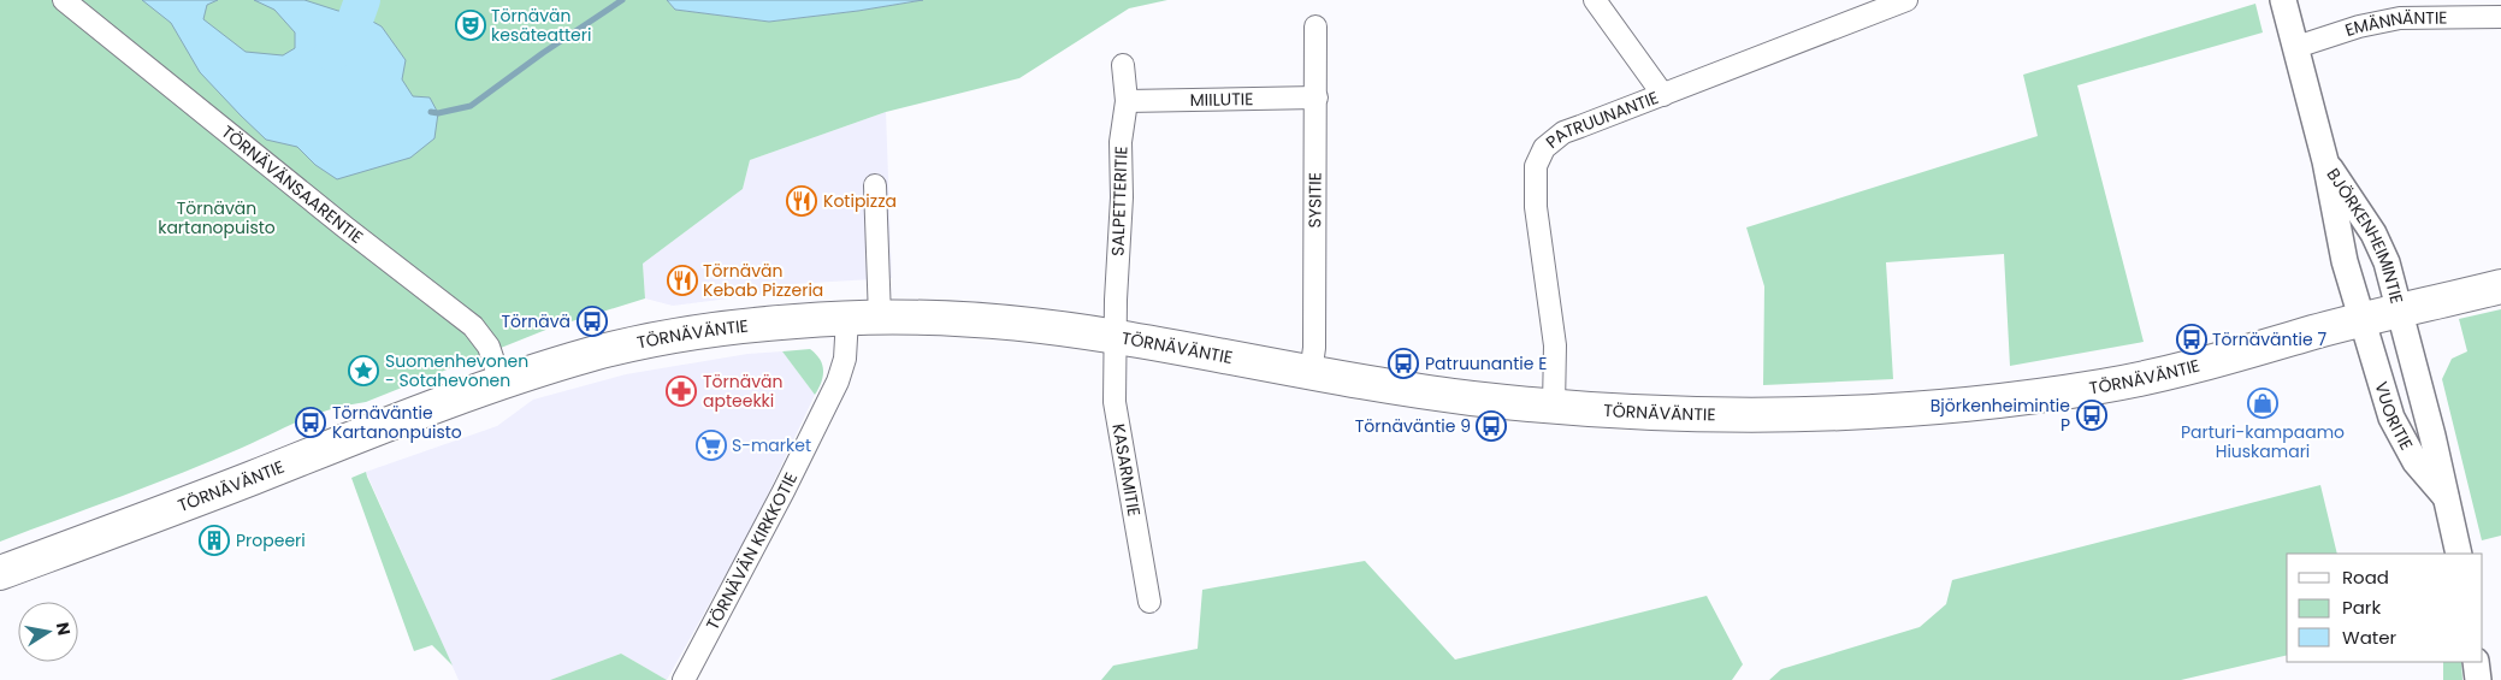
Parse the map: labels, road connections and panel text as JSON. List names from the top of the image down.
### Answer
{
  "streets": {
    "main road": ["TÖRNÄVÄNTIE"],
    "street": [
      "EMÄNNÄNTIE",
      "MIILUTIE",
      "PATRUUNANTIE",
      "TÖRNÄVÄNSAARENTIE",
      "SALPETTERITIE",
      "SYSITIE",
      "BJÖRKENHEIMINTIE",
      "VUORITIE",
      "KASARMITIE",
      "TÖRNÄVÄN KIRKKOTIE"
    ]
  },
  "crossings": [
    ["EMÄNNÄNTIE", "BJÖRKENHEIMINTIE"],
    ["MIILUTIE", "SALPETTERITIE"],
    ["MIILUTIE", "SYSITIE"],
    ["PATRUUNANTIE", "TÖRNÄVÄNTIE"],
    ["TÖRNÄVÄNSAARENTIE", "TÖRNÄVÄNTIE"],
    ["SALPETTERITIE", "TÖRNÄVÄNTIE"],
    ["SALPETTERITIE", "KASARMITIE"],
    ["SYSITIE", "TÖRNÄVÄNTIE"],
    ["BJÖRKENHEIMINTIE", "TÖRNÄVÄNTIE"],
    ["BJÖRKENHEIMINTIE", "VUORITIE"],
    ["TÖRNÄVÄNTIE", "VUORITIE"],
    ["TÖRNÄVÄNTIE", "KASARMITIE"],
    ["TÖRNÄVÄNTIE", "TÖRNÄVÄN KIRKKOTIE"]
  ],
  "parks": ["Törnävän kartanopuisto"],
  "places": {
    "theatre": ["Törnävän kesäteatteri"],
    "restaurant": ["Kotipizza", "Törnävän Kebab Pizzeria"],
    "bus stop": [
      "Törnävä",
      "Törnäväntie 7",
      "Patruunantie E",
      "Björkenheimintie P",
      "Törnäväntie Kartanonpuisto",
      "Törnäväntie 9"
    ],
    "place": ["Suomenhevonen - Sotahevonen"],
    "pharmacy": ["Törnävän apteekki"],
    "shop": ["Parturi-kampaamo Hiuskamari"],
    "supermarket": ["S-market"],
    "building": ["Propeeri"]
  },
  "legend": ["Road", "Park", "Water"],
  "north": "right"
}
